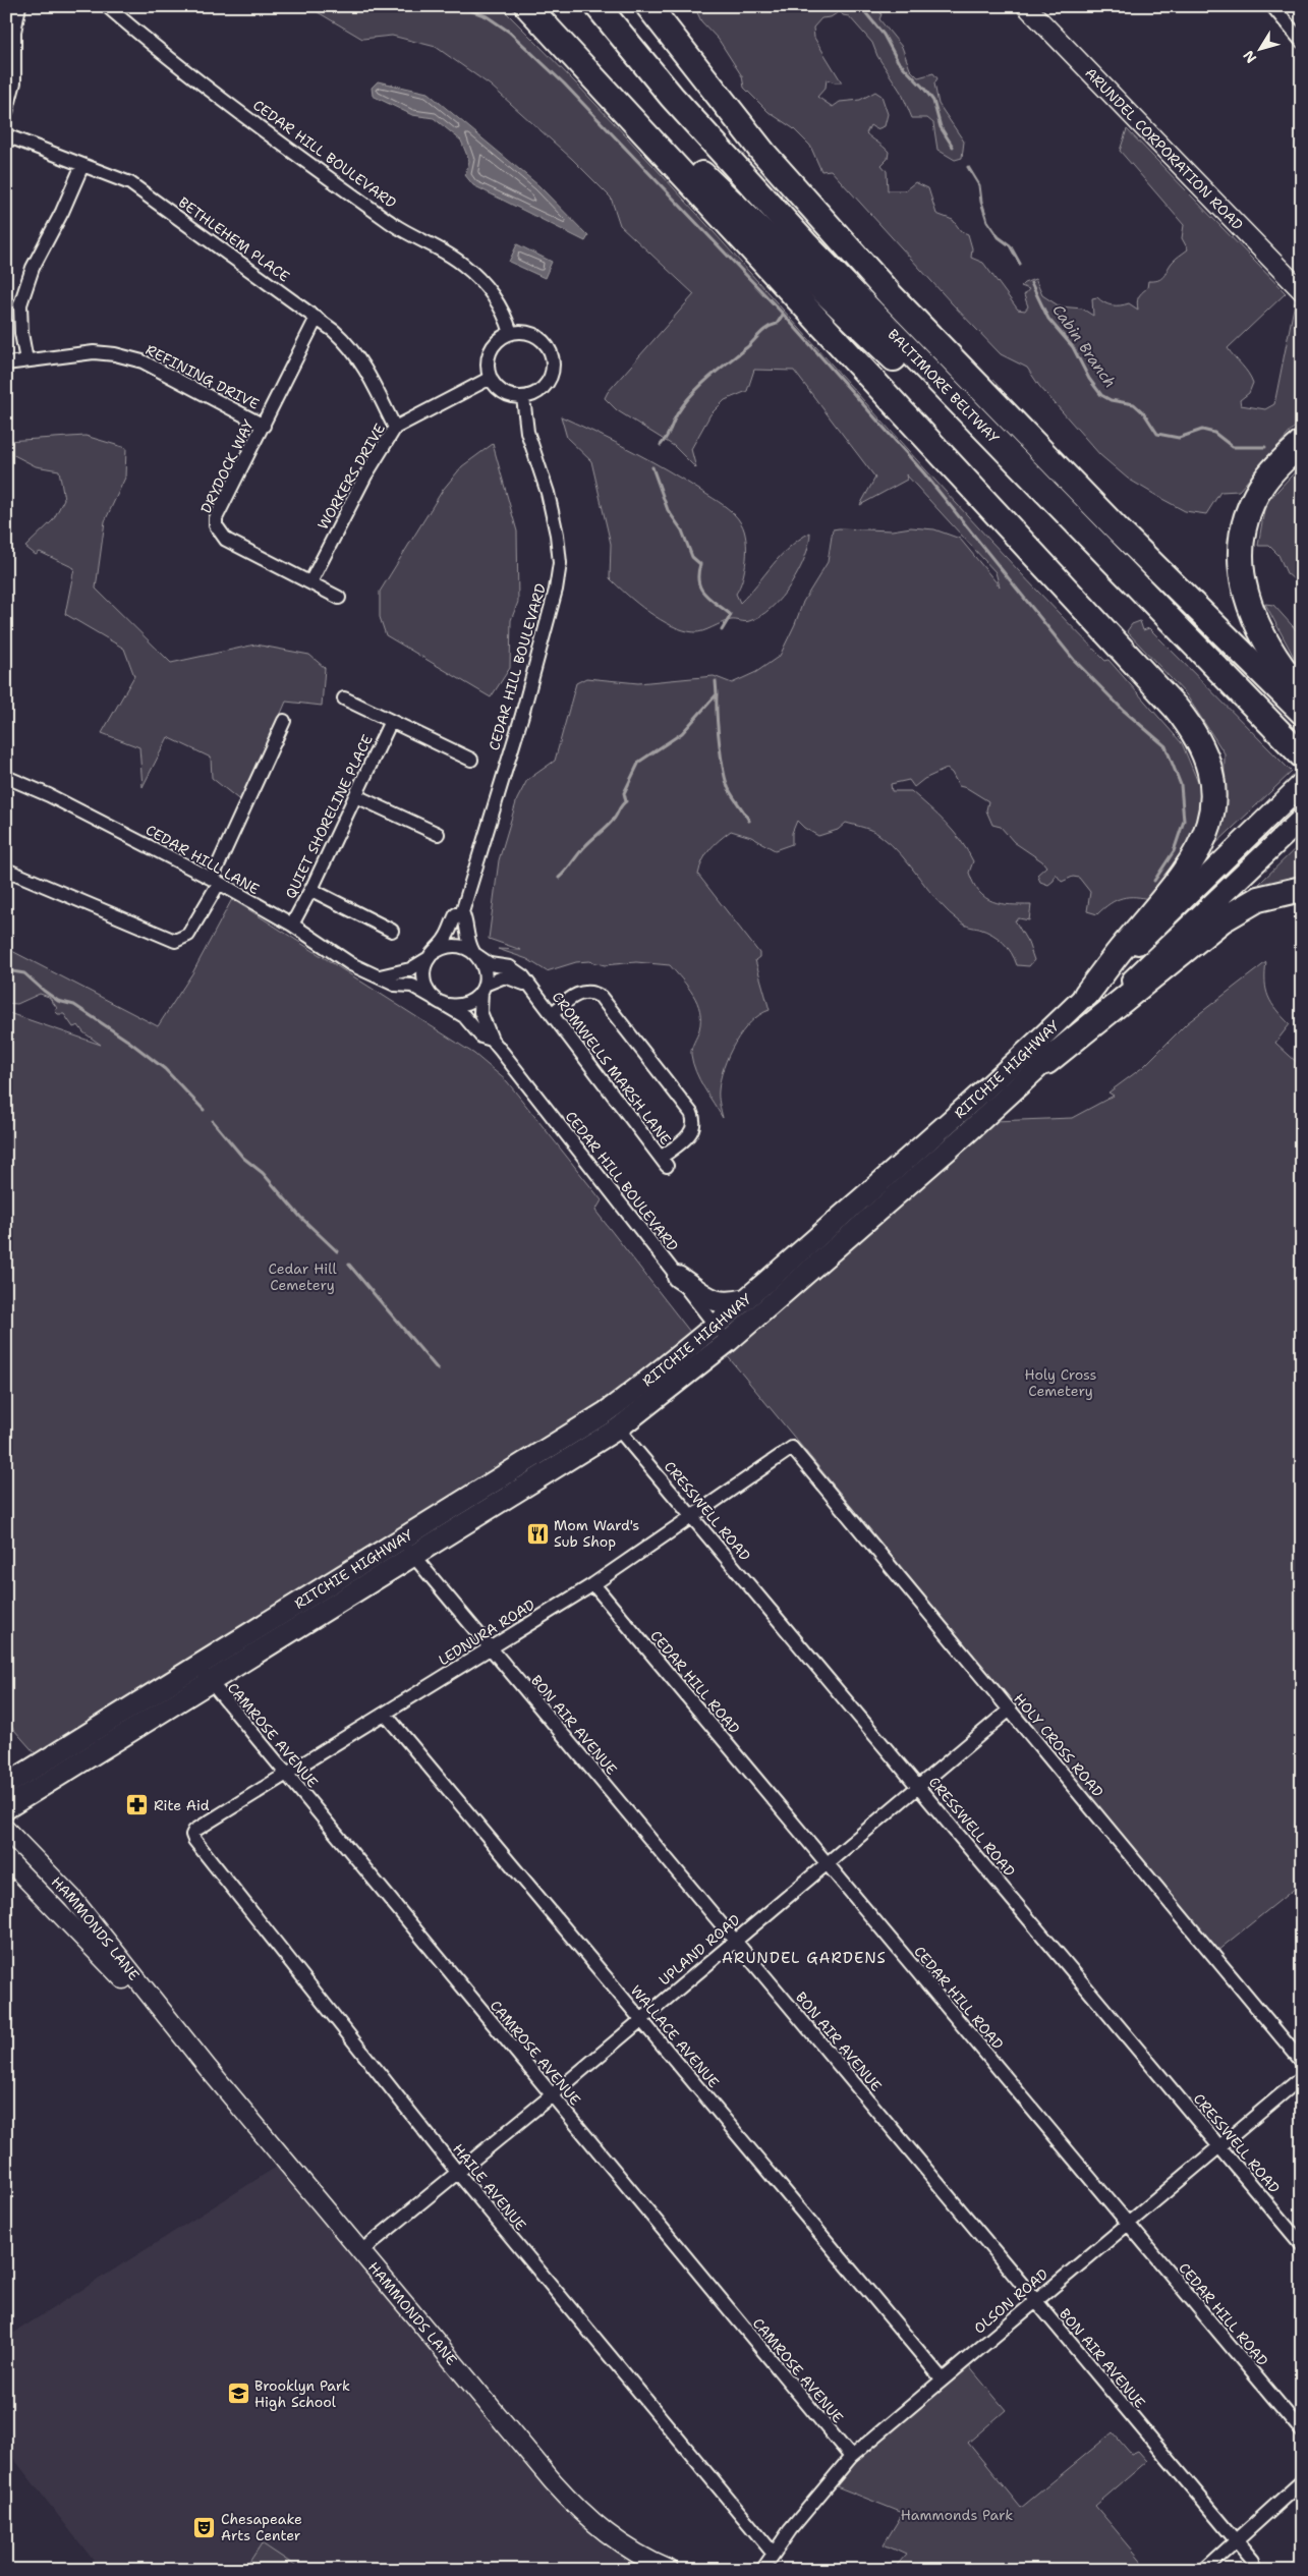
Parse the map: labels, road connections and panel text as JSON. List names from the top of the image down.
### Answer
{
  "streets": {
    "highway": ["BALTIMORE BELTWAY"],
    "main road": ["RITCHIE HIGHWAY"],
    "street": [
      "ARUNDEL CORPORATION ROAD",
      "CEDAR HILL BOULEVARD",
      "BETHLEHEM PLACE",
      "REFINING DRIVE",
      "DRYDOCK WAY",
      "WORKERS DRIVE",
      "QUIET SHORELINE PLACE",
      "CEDAR HILL LANE",
      "CROMWELLS MARSH LANE",
      "CRESSWELL ROAD",
      "LEDNURA ROAD",
      "CEDAR HILL ROAD",
      "BON AIR AVENUE",
      "CAMROSE AVENUE",
      "HOLY CROSS ROAD",
      "HAMMONDS LANE",
      "UPLAND ROAD",
      "WALLACE AVENUE",
      "HAILE AVENUE",
      "OLSON ROAD"
    ]
  },
  "crossings": [
    ["CEDAR HILL BOULEVARD", "WORKERS DRIVE"],
    ["CEDAR HILL BOULEVARD", "CEDAR HILL LANE"],
    ["CEDAR HILL BOULEVARD", "CROMWELLS MARSH LANE"],
    ["CEDAR HILL BOULEVARD", "RITCHIE HIGHWAY"],
    ["BETHLEHEM PLACE", "DRYDOCK WAY"],
    ["BETHLEHEM PLACE", "WORKERS DRIVE"],
    ["REFINING DRIVE", "DRYDOCK WAY"],
    ["DRYDOCK WAY", "WORKERS DRIVE"],
    ["QUIET SHORELINE PLACE", "CEDAR HILL LANE"],
    ["CEDAR HILL LANE", "CROMWELLS MARSH LANE"],
    ["RITCHIE HIGHWAY", "CRESSWELL ROAD"],
    ["RITCHIE HIGHWAY", "BON AIR AVENUE"],
    ["RITCHIE HIGHWAY", "CAMROSE AVENUE"],
    ["CRESSWELL ROAD", "LEDNURA ROAD"],
    ["CRESSWELL ROAD", "UPLAND ROAD"],
    ["CRESSWELL ROAD", "OLSON ROAD"],
    ["LEDNURA ROAD", "CEDAR HILL ROAD"],
    ["LEDNURA ROAD", "BON AIR AVENUE"],
    ["LEDNURA ROAD", "CAMROSE AVENUE"],
    ["LEDNURA ROAD", "HOLY CROSS ROAD"],
    ["LEDNURA ROAD", "WALLACE AVENUE"],
    ["LEDNURA ROAD", "HAILE AVENUE"],
    ["CEDAR HILL ROAD", "UPLAND ROAD"],
    ["CEDAR HILL ROAD", "OLSON ROAD"],
    ["BON AIR AVENUE", "UPLAND ROAD"],
    ["BON AIR AVENUE", "OLSON ROAD"],
    ["CAMROSE AVENUE", "UPLAND ROAD"],
    ["CAMROSE AVENUE", "OLSON ROAD"],
    ["HOLY CROSS ROAD", "UPLAND ROAD"],
    ["HAMMONDS LANE", "UPLAND ROAD"],
    ["UPLAND ROAD", "WALLACE AVENUE"],
    ["UPLAND ROAD", "HAILE AVENUE"],
    ["WALLACE AVENUE", "OLSON ROAD"],
    ["HAILE AVENUE", "OLSON ROAD"]
  ],
  "districts": ["ARUNDEL GARDENS"],
  "water": ["Cabin Branch"],
  "parks": ["Cedar Hill Cemetery", "Holy Cross Cemetery", "Hammonds Park"],
  "places": {
    "restaurant": ["Mom Ward's Sub Shop"],
    "pharmacy": ["Rite Aid"],
    "school or university": ["Brooklyn Park High School"],
    "theatre": ["Chesapeake Arts Center"]
  },
  "north": "bottom left"
}
